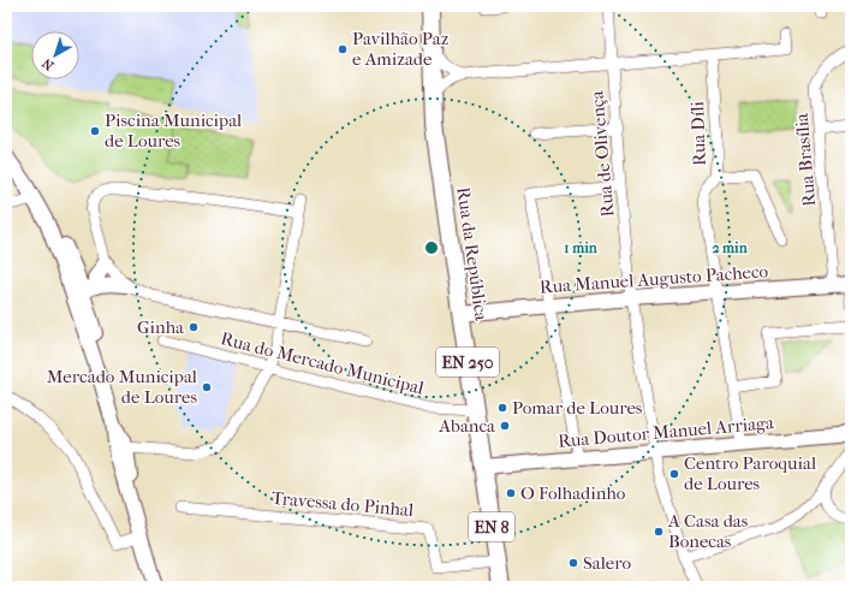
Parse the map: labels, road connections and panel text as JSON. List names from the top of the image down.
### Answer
{
  "streets": {
    "main road": ["Rua da República", "EN 250", "EN 8"],
    "street": [
      "Rua Díli",
      "Rua de Olivença",
      "Rua Brasília",
      "Rua Manuel Augusto Pacheco",
      "Rua do Mercado Municipal",
      "Rua Doutor Manuel Arriaga",
      "Travessa do Pinhal"
    ]
  },
  "crossings": [
    ["Rua Díli", "Rua Manuel Augusto Pacheco"],
    ["Rua Díli", "Rua Doutor Manuel Arriaga"],
    ["Rua de Olivença", "Rua Manuel Augusto Pacheco"],
    ["Rua de Olivença", "Rua Doutor Manuel Arriaga"],
    ["Rua Brasília", "Rua Manuel Augusto Pacheco"],
    ["Rua da República", "Rua Manuel Augusto Pacheco"],
    ["Rua da República", "Rua do Mercado Municipal"],
    ["Rua da República", "Rua Doutor Manuel Arriaga"],
    ["Rua da República", "Travessa do Pinhal"]
  ],
  "places": [
    "Pavilhão Paz e Amizade",
    "Piscina Municipal de Loures",
    "Ginha",
    "Mercado Municipal de Loures",
    "Pomar de Loures",
    "Abanca",
    "Centro Paroquial de Loures",
    "O Folhadinho",
    "A Casa das Bonecas",
    "Salero"
  ],
  "north": "bottom left",
  "rings": ["1 min", "2 min"]
}
